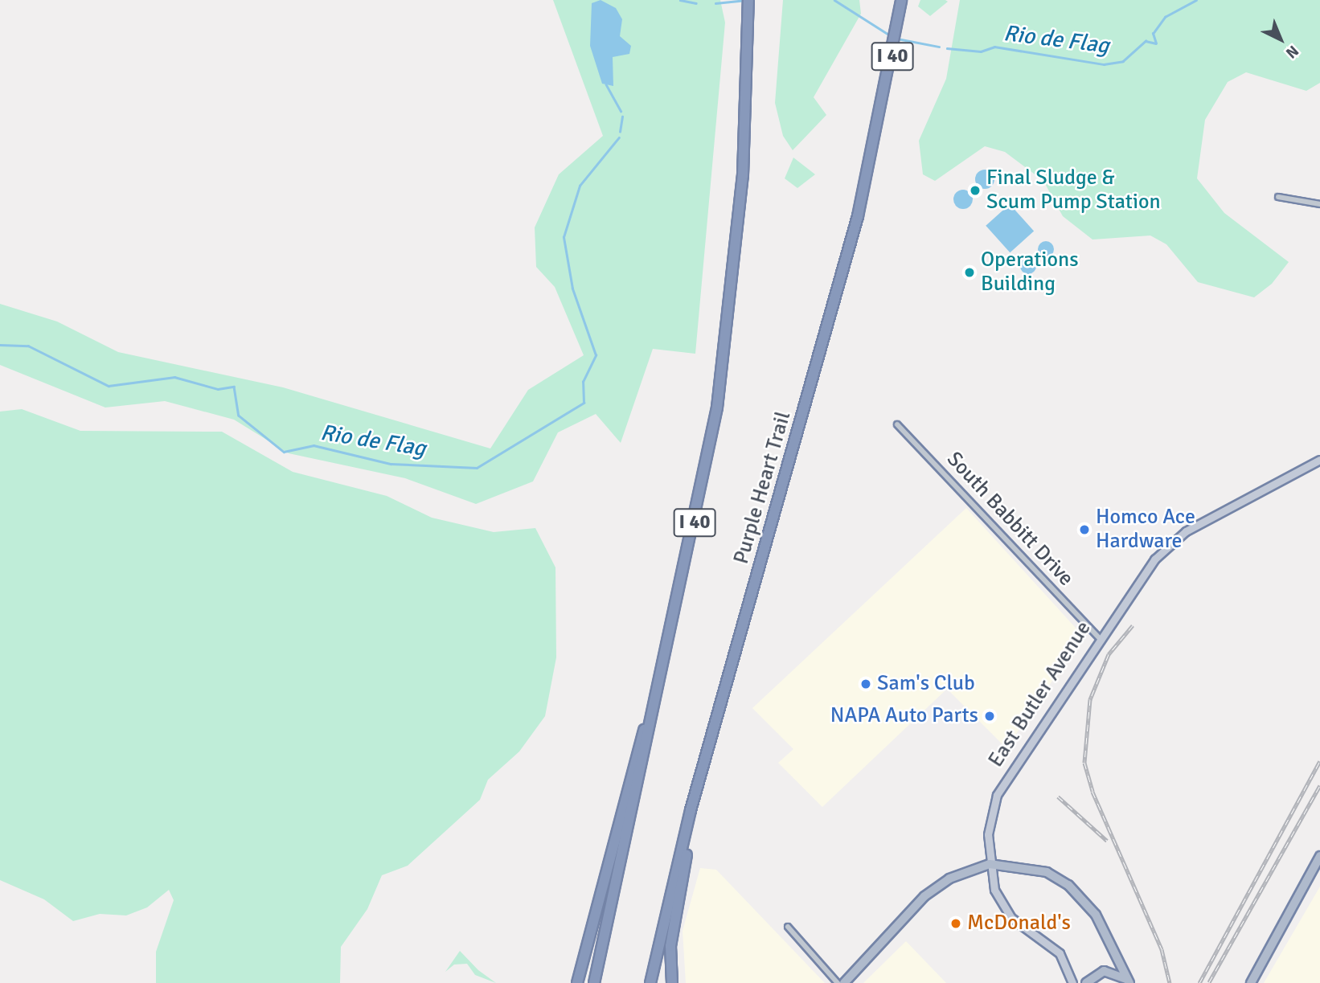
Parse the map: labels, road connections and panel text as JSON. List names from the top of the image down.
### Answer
{
  "streets": {
    "highway": ["I 40", "Purple Heart Trail"],
    "main road": ["East Butler Avenue"],
    "street": ["South Babbitt Drive"]
  },
  "crossings": [
    ["South Babbitt Drive", "East Butler Avenue"]
  ],
  "water": ["Rio de Flag"],
  "places": [
    "Final Sludge & Scum Pump Station",
    "Operations Building",
    "Homco Ace Hardware",
    "Sam's Club",
    "NAPA Auto Parts",
    "McDonald's"
  ],
  "north": "bottom right"
}
